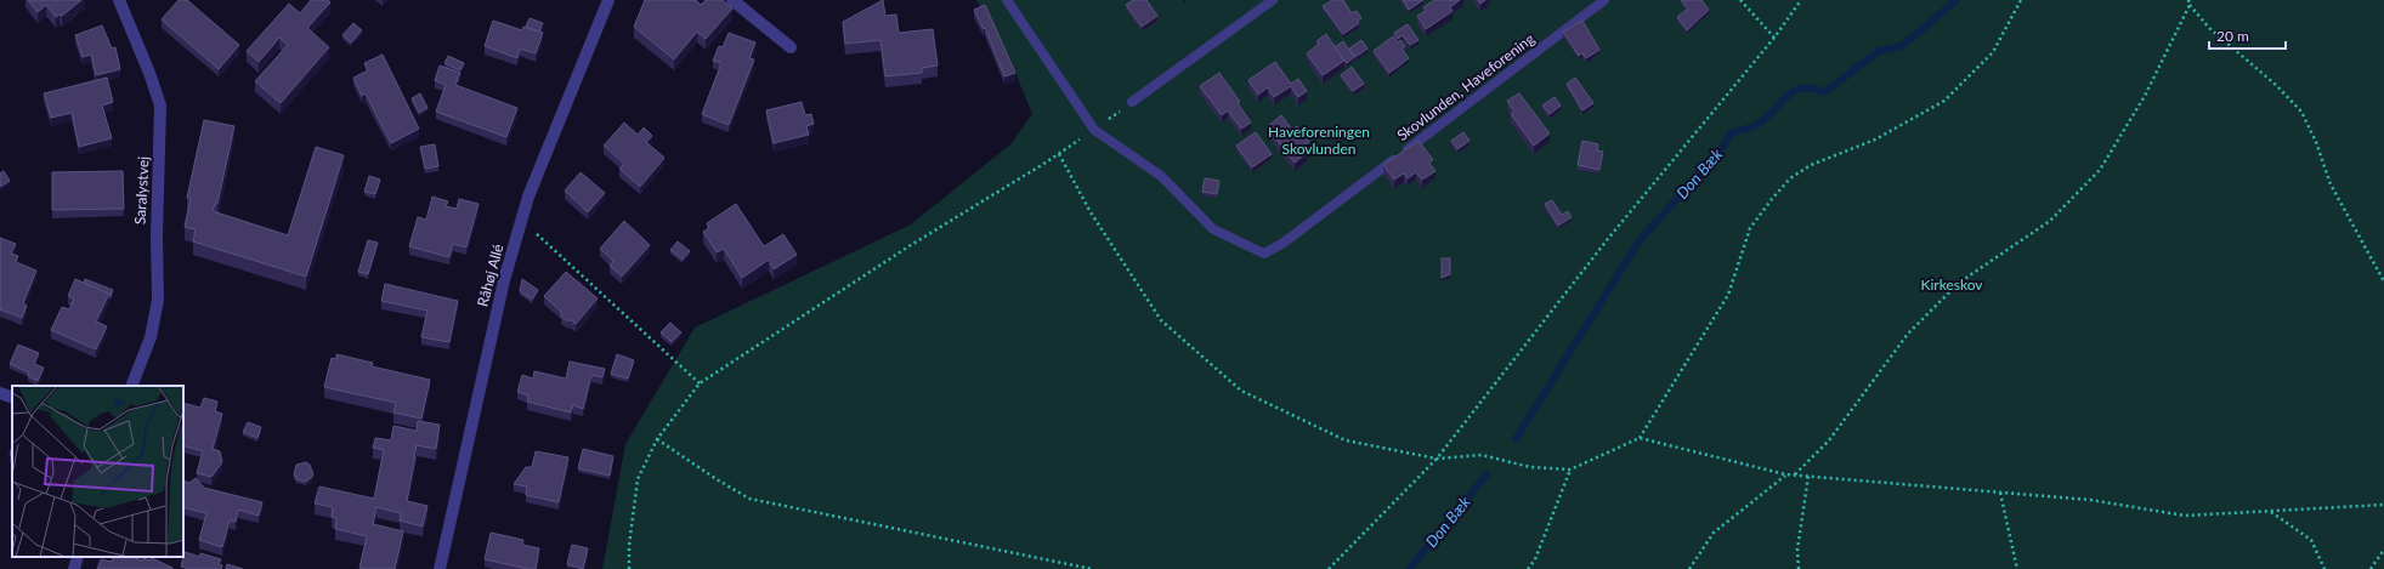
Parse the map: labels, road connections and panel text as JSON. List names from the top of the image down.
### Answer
{
  "streets": {
    "street": ["Saralystvej", "Råhøj Allé"],
    "lane": ["Skovlunden, Haveforening"]
  },
  "water": ["Don Bæk"],
  "parks": ["Haveforeningen Skovlunden", "Kirkeskov"],
  "scale_bar": "20 m"
}
